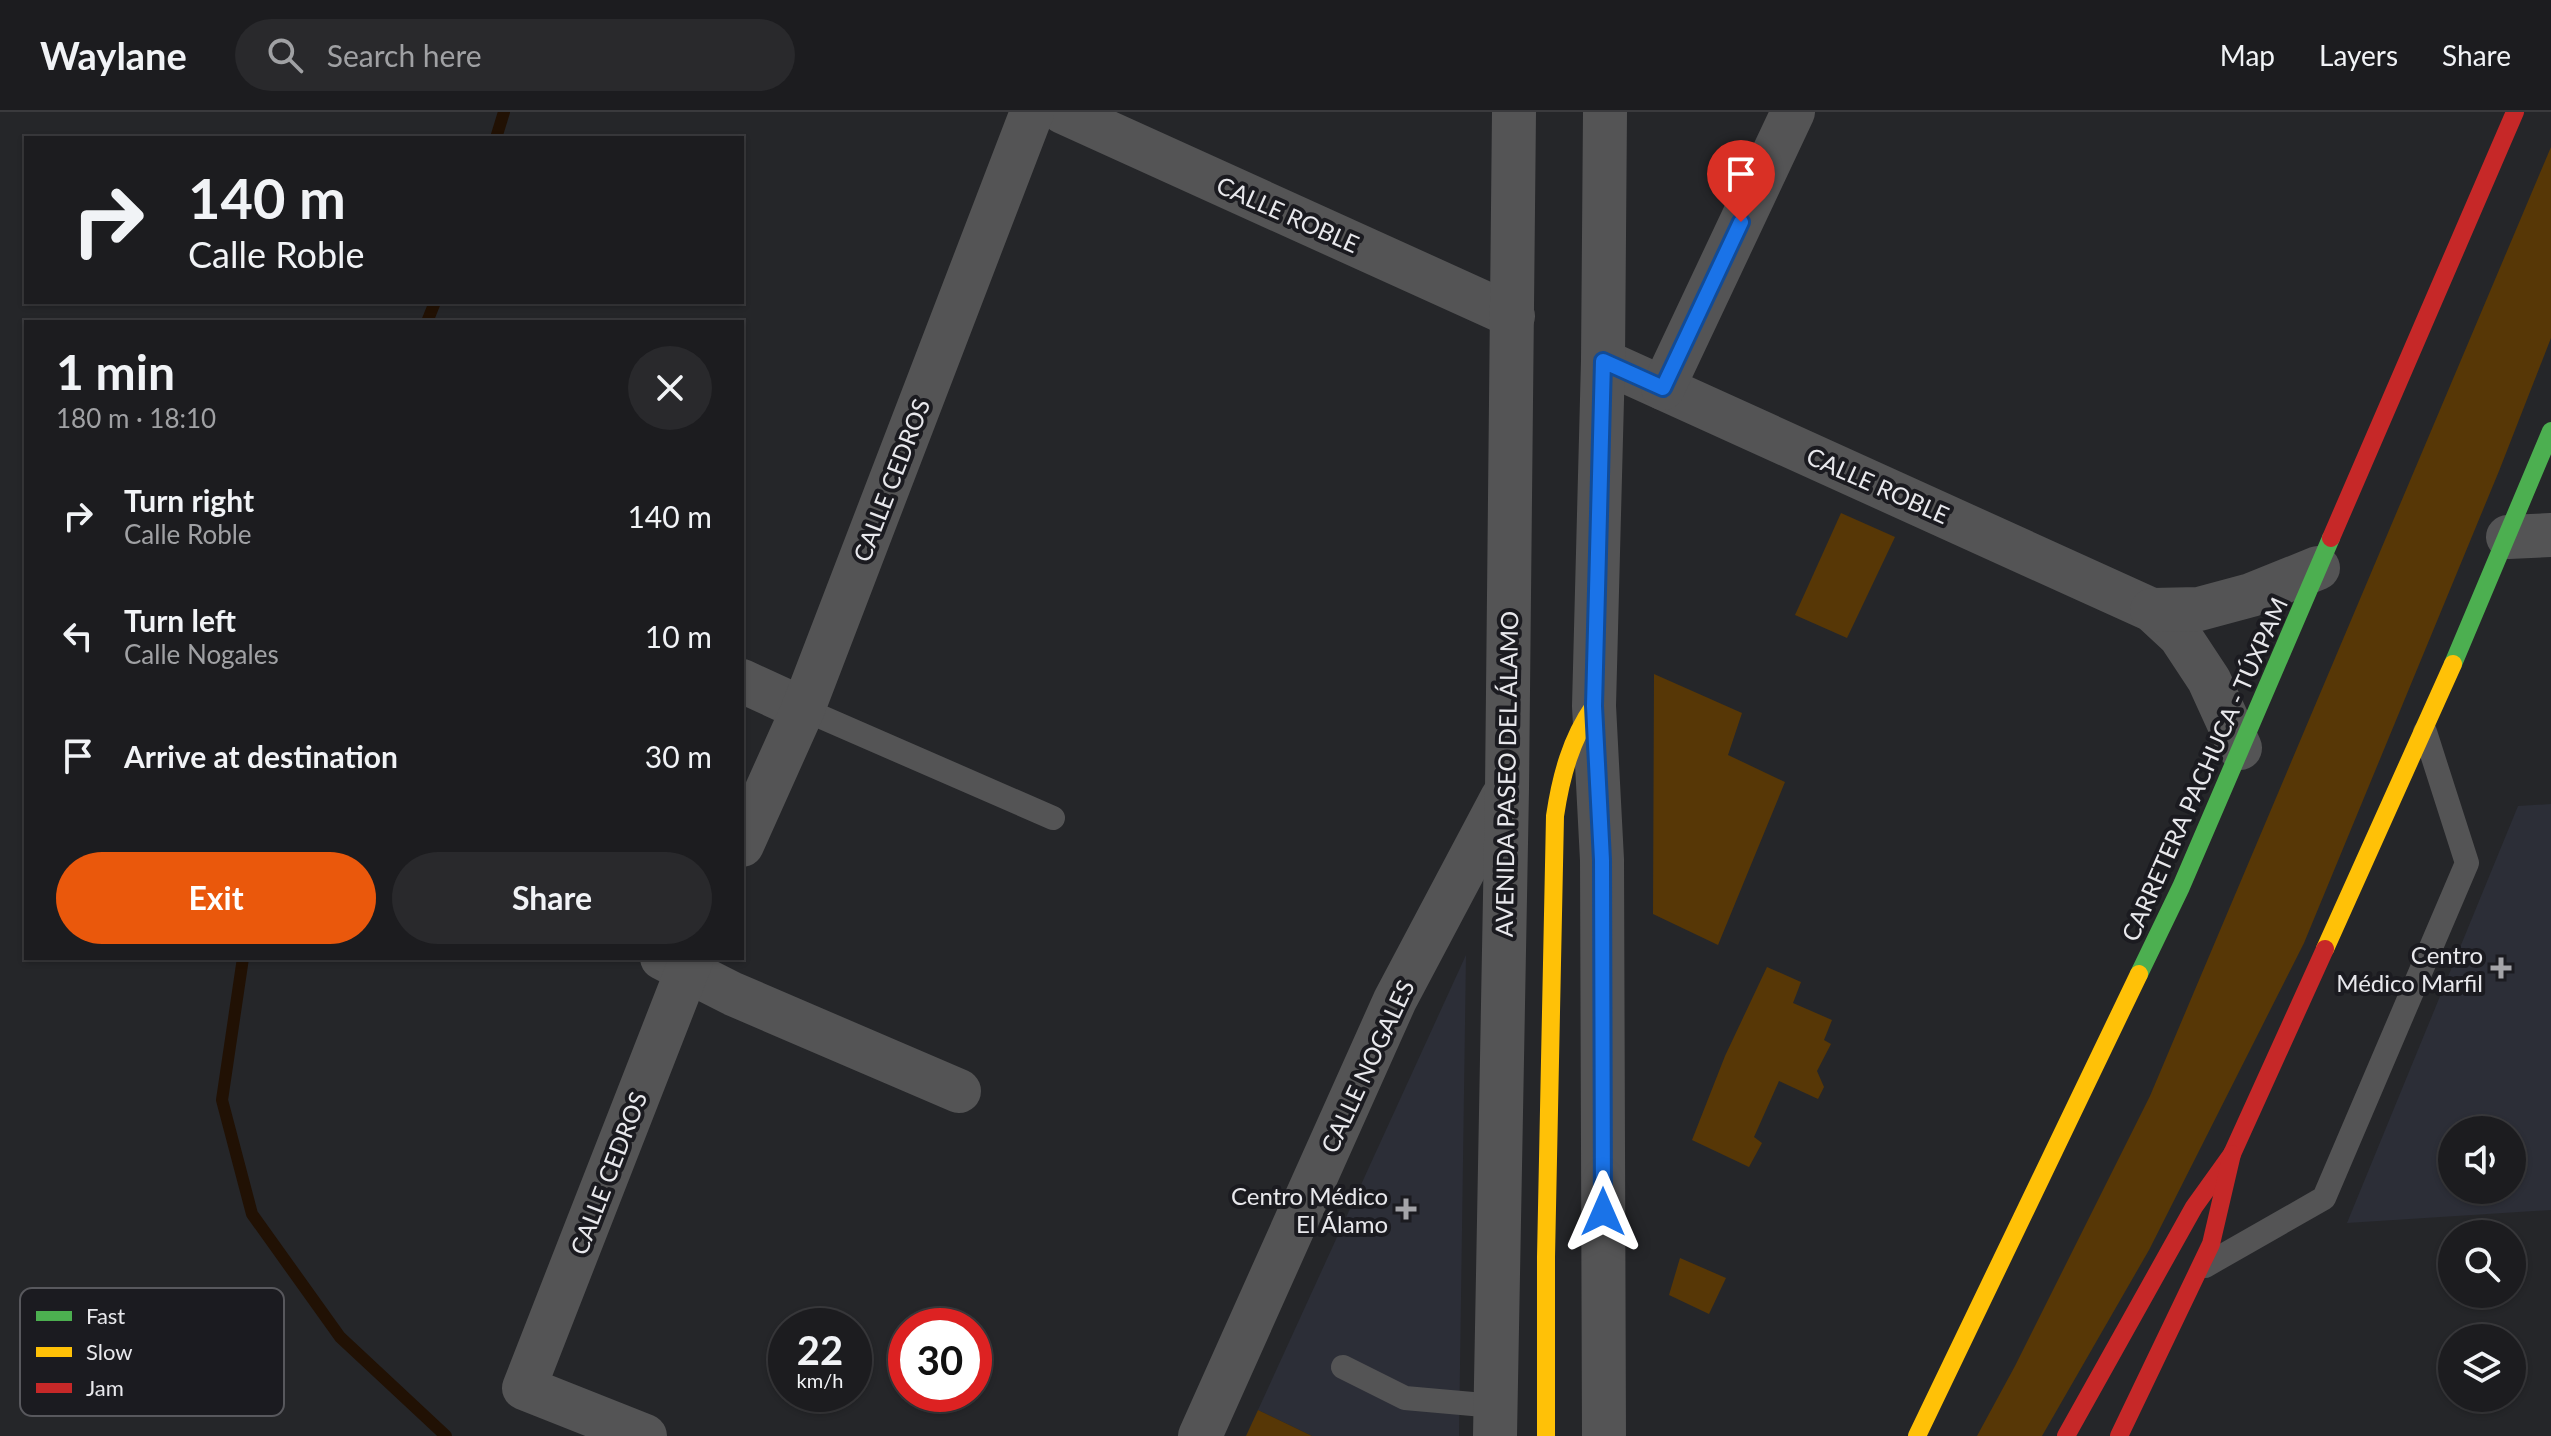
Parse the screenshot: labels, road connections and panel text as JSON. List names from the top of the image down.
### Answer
{
  "streets": {
    "main road": ["CARRETERA PACHUCA - TÚXPAM"],
    "street": [
      "CALLE ROBLE",
      "CALLE CEDROS",
      "AVENIDA PASEO DEL ÁLAMO",
      "CALLE NOGALES"
    ]
  },
  "crossings": [
    ["CALLE ROBLE", "CARRETERA PACHUCA - TÚXPAM"],
    ["CALLE ROBLE", "AVENIDA PASEO DEL ÁLAMO"],
    ["AVENIDA PASEO DEL ÁLAMO", "CALLE NOGALES"]
  ],
  "places": {
    "health": ["Centro Médico Marfil", "Centro Médico El Álamo"]
  },
  "legend": ["Fast", "Slow", "Jam"],
  "page": {
    "header": "Waylane",
    "search": "Search here",
    "nav": ["Map", "Layers", "Share"],
    "turn": ["140 m", "Calle Roble"],
    "heading": ["1 min", "180 m · 18:10"],
    "list": [
      {
        "name": "Turn right",
        "note": "Calle Roble",
        "value": "140 m"
      },
      {
        "name": "Turn left",
        "note": "Calle Nogales",
        "value": "10 m"
      },
      {
        "name": "Arrive at destination",
        "value": "30 m"
      }
    ],
    "buttons": ["Exit", "Share"],
    "speed": "22 km/h",
    "limit": "30"
  }
}
